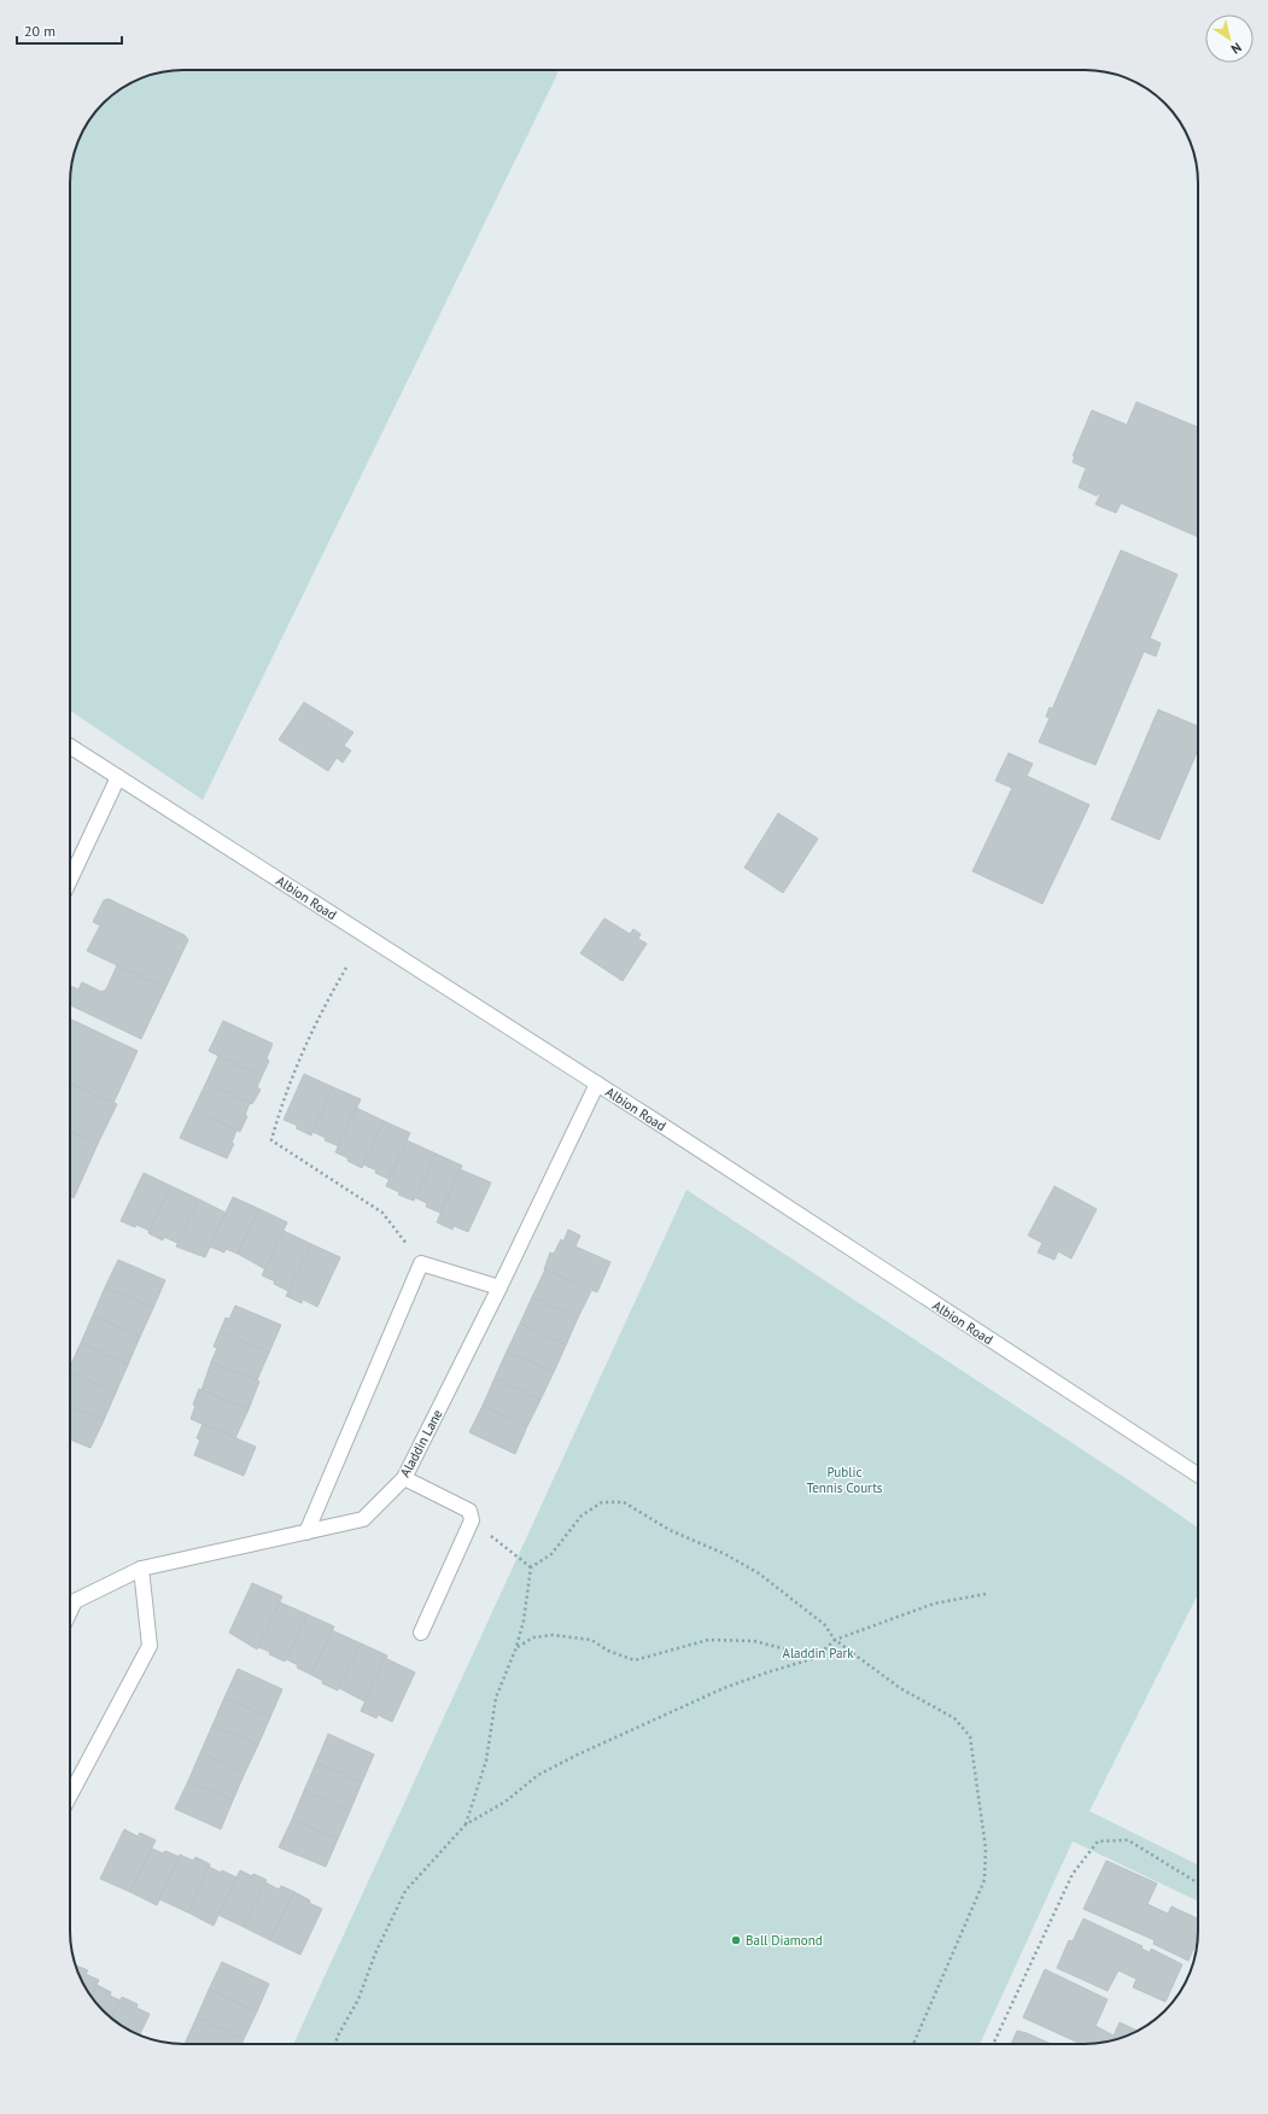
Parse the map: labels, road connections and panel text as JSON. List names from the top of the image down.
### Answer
{
  "streets": {
    "street": ["Albion Road", "Aladdin Lane"]
  },
  "crossings": [
    ["Albion Road", "Aladdin Lane"]
  ],
  "parks": ["Public Tennis Courts", "Aladdin Park"],
  "places": ["Ball Diamond"],
  "scale_bar": "20 m",
  "north": "bottom right"
}
